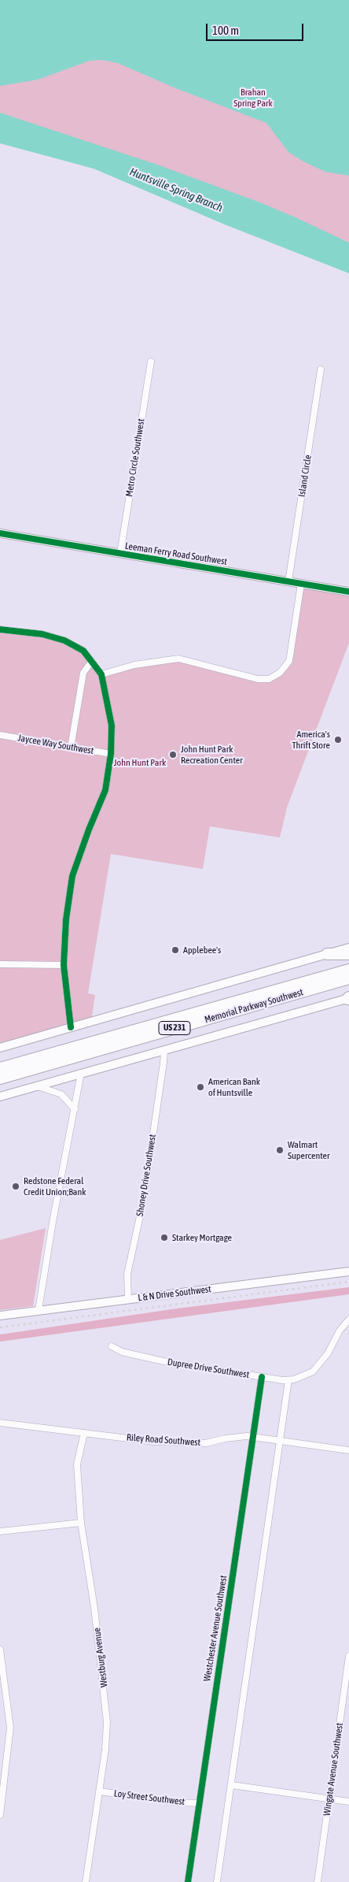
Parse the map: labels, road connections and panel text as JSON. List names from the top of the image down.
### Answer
{
  "streets": {
    "highway": ["Memorial Parkway Southwest", "US 231"],
    "main road": ["Leeman Ferry Road Southwest", "L & N Drive Southwest"],
    "street": [
      "Metro Circle Southwest",
      "Island Circle",
      "Jaycee Way Southwest",
      "Shoney Drive Southwest",
      "Dupree Drive Southwest",
      "Riley Road Southwest",
      "Westchester Avenue Southwest",
      "Westburg Avenue",
      "Wingate Avenue Southwest",
      "Loy Street Southwest"
    ]
  },
  "crossings": [
    ["Metro Circle Southwest", "Leeman Ferry Road Southwest"],
    ["Island Circle", "Leeman Ferry Road Southwest"],
    ["Shoney Drive Southwest", "L & N Drive Southwest"],
    ["Dupree Drive Southwest", "Westchester Avenue Southwest"],
    ["Riley Road Southwest", "Westchester Avenue Southwest"],
    ["Riley Road Southwest", "Westburg Avenue"],
    ["Westchester Avenue Southwest", "Loy Street Southwest"],
    ["Westburg Avenue", "Loy Street Southwest"]
  ],
  "water": ["Huntsville Spring Branch"],
  "parks": ["Brahan Spring Park", "John Hunt Park"],
  "places": [
    "America's Thrift Store",
    "John Hunt Park Recreation Center",
    "Applebee's",
    "American Bank of Huntsville",
    "Walmart Supercenter",
    "Redstone Federal Credit Union;Bank",
    "Starkey Mortgage"
  ],
  "scale_bar": "100 m"
}
